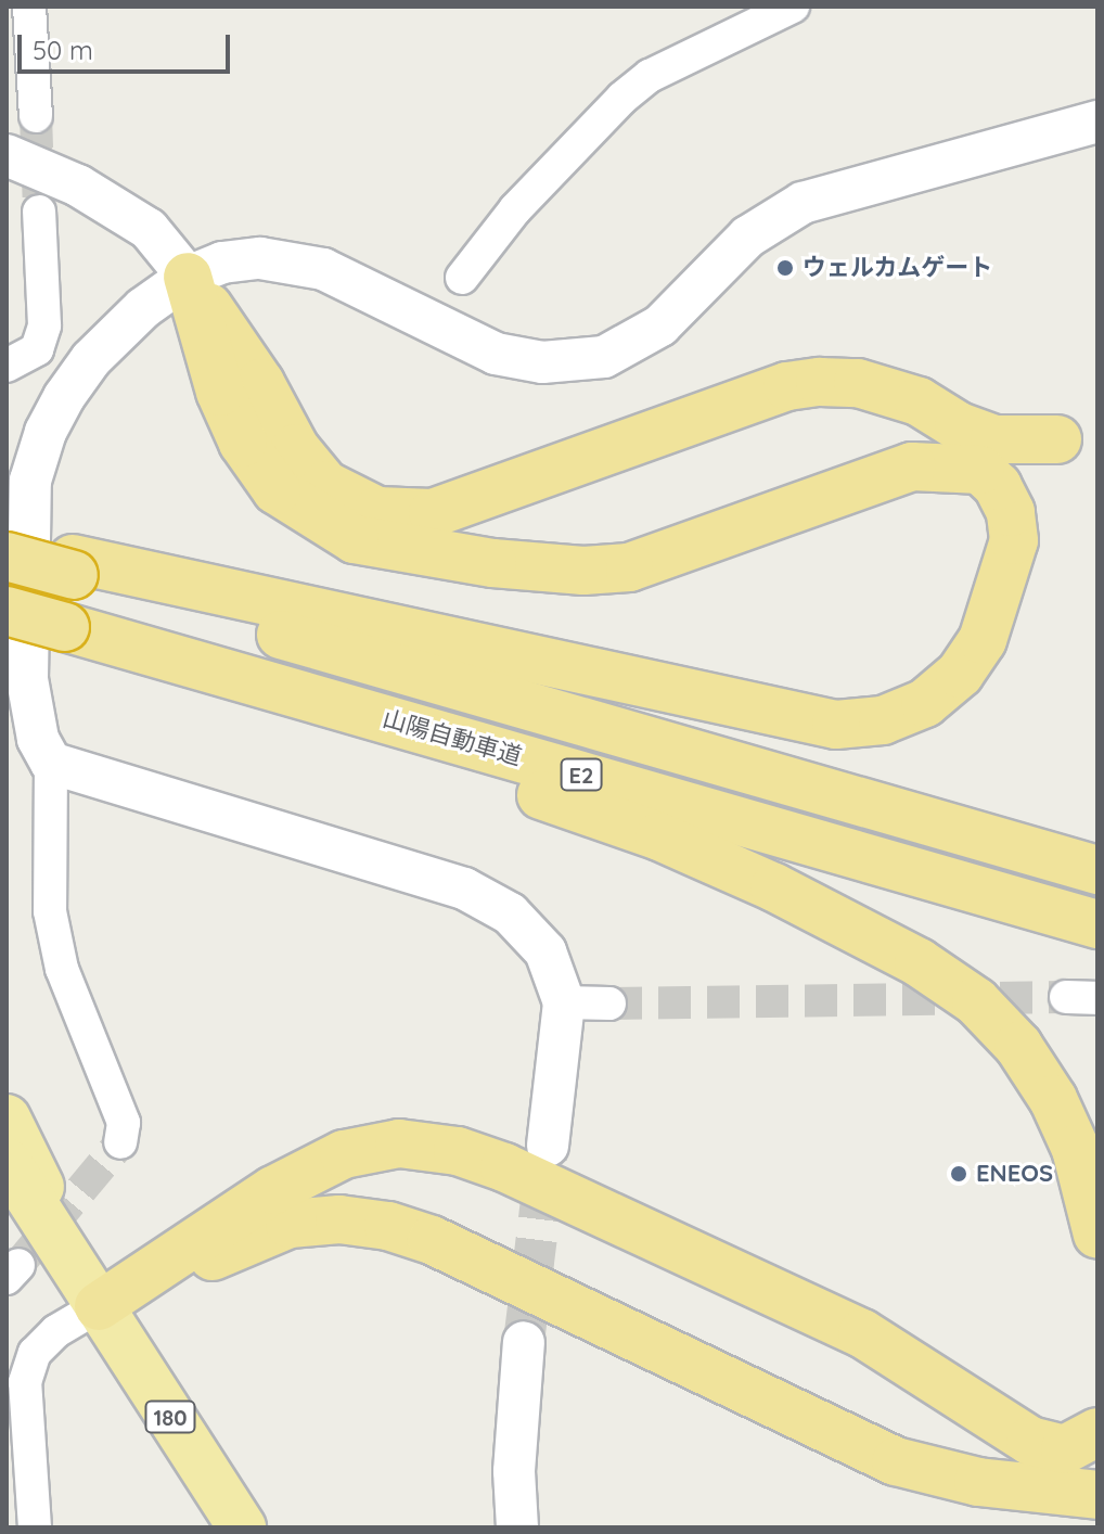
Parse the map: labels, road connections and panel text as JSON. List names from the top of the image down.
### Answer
{
  "streets": {
    "highway": ["山陽自動車道", "E2", "180"]
  },
  "places": ["ウェルカムゲート", "ENEOS"],
  "scale_bar": "50 m"
}
